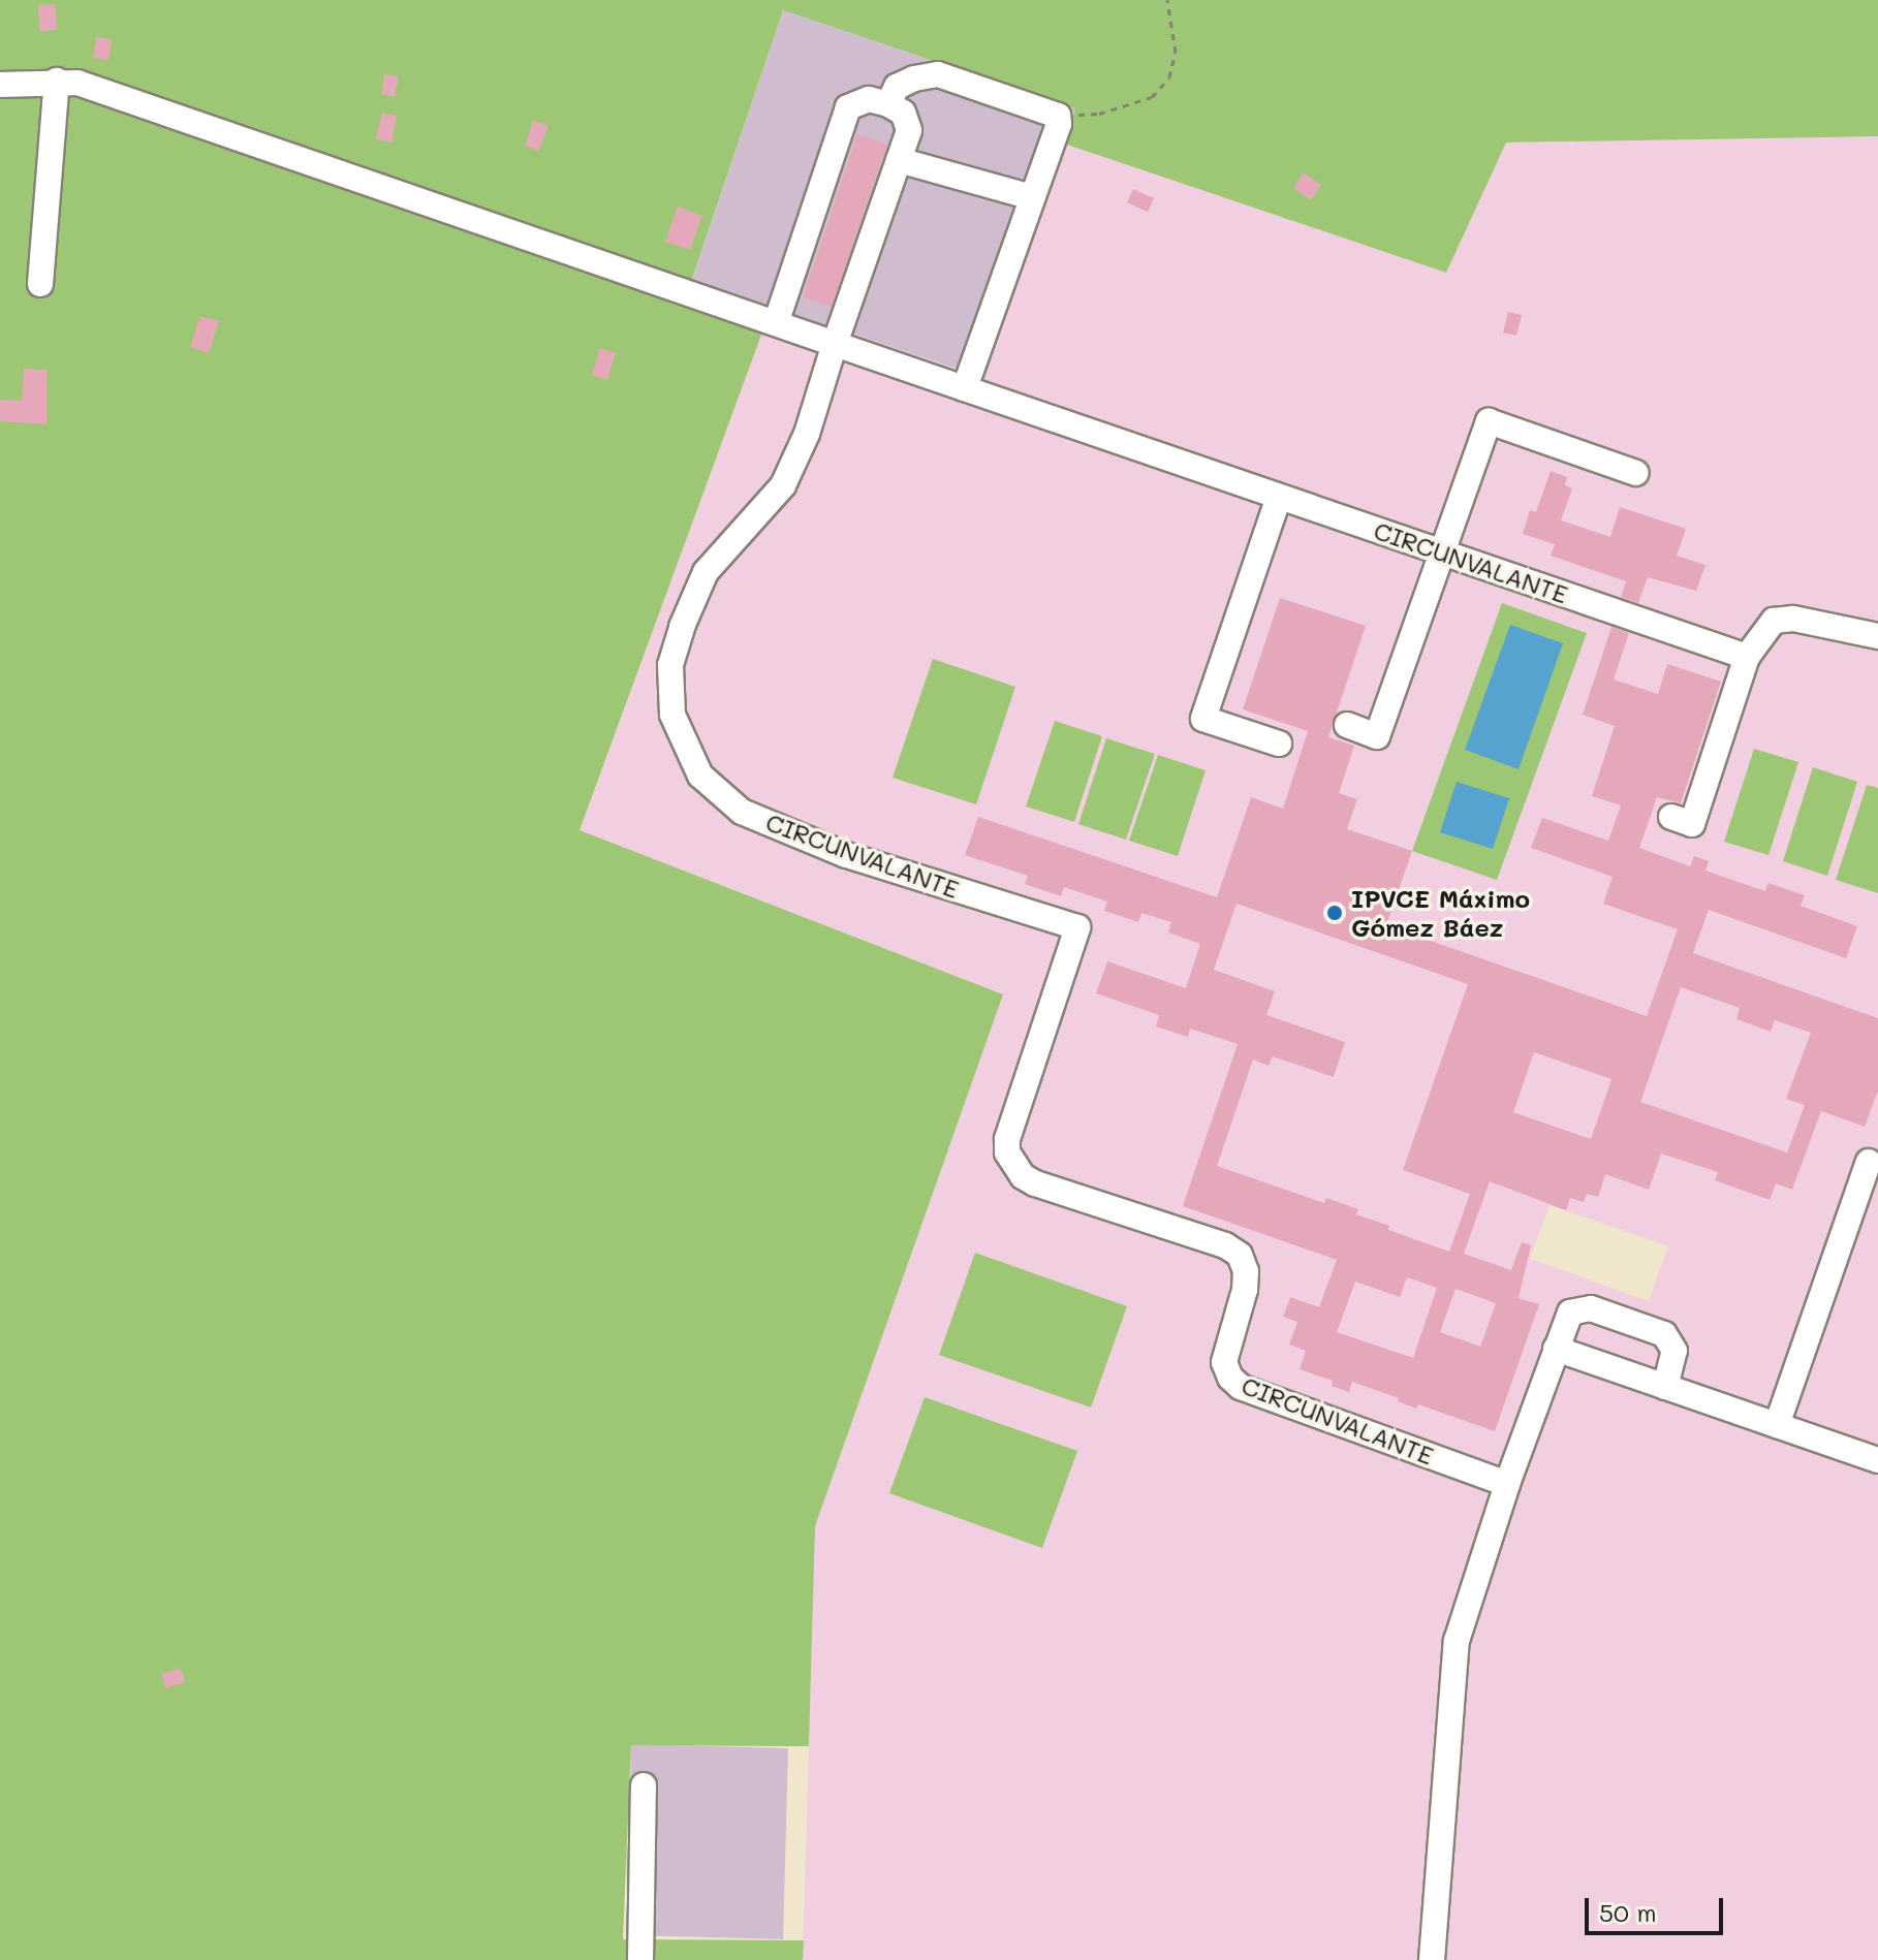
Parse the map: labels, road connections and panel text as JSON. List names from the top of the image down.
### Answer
{
  "streets": {
    "street": ["CIRCUNVALANTE"]
  },
  "places": ["IPVCE Máximo Gómez Báez"],
  "scale_bar": "50 m"
}
